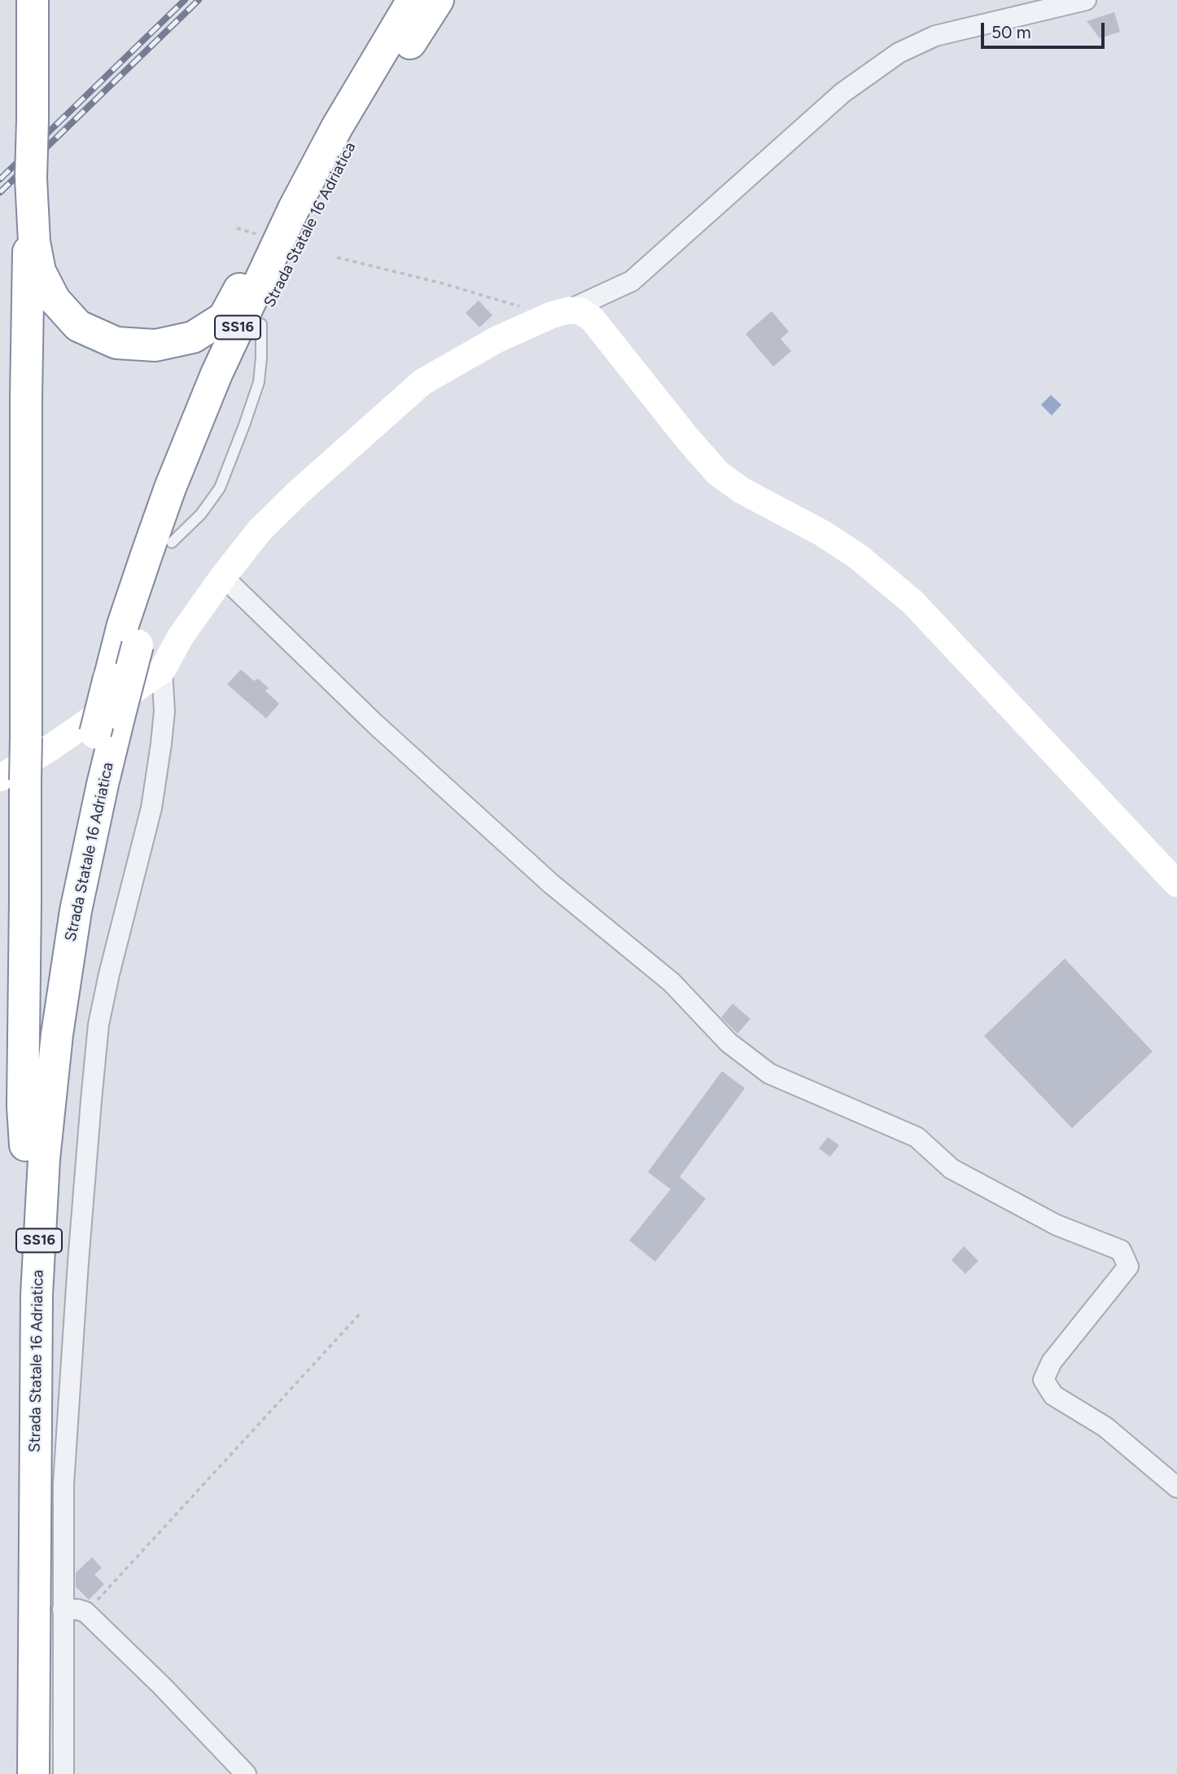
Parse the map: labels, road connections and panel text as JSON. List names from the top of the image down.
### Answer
{
  "streets": {
    "highway": ["Strada Statale 16 Adriatica", "SS16"]
  },
  "scale_bar": "50 m"
}
